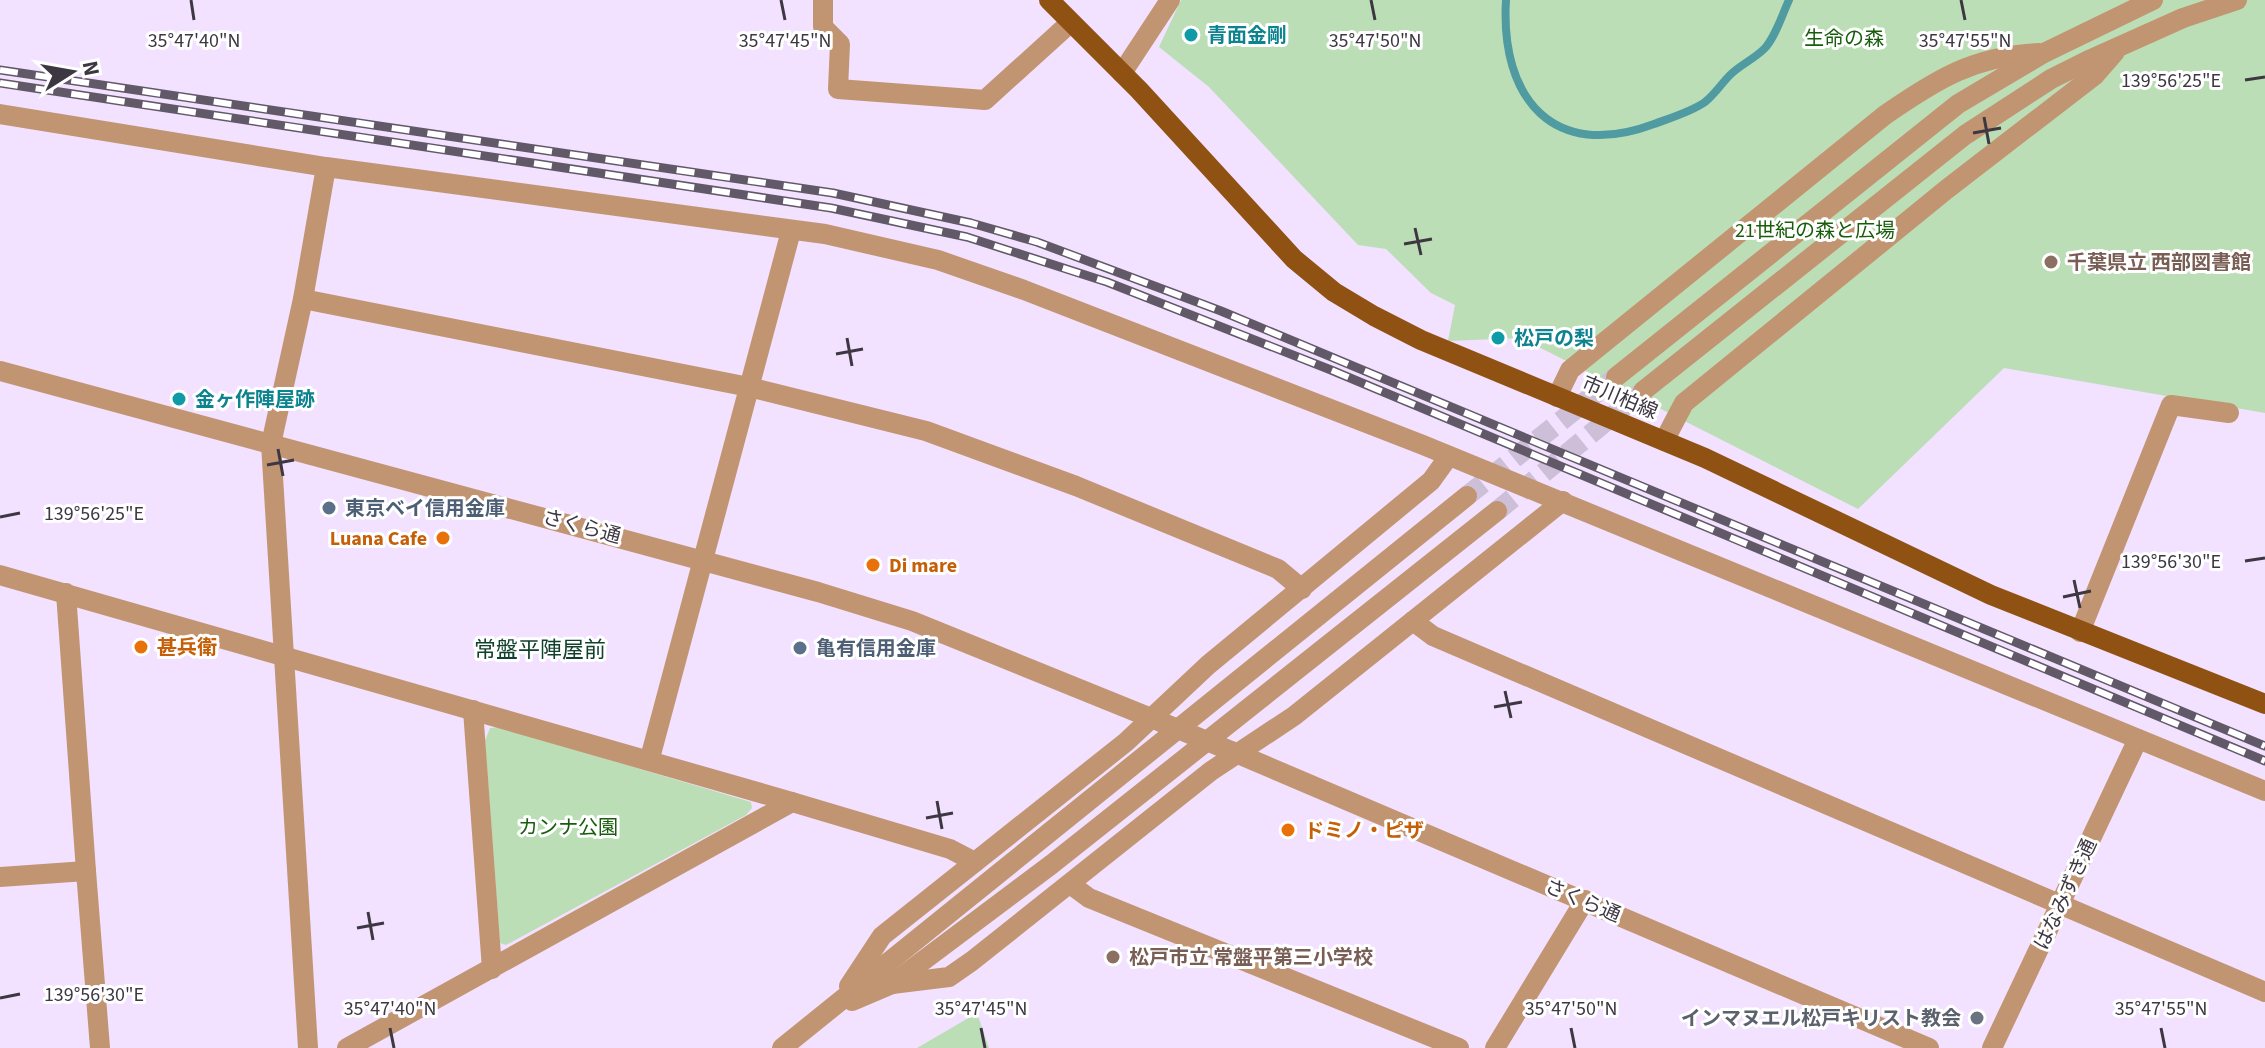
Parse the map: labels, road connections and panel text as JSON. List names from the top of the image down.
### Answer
{
  "streets": {
    "main road": ["市川柏線"],
    "street": ["さくら通", "はなみずき通"]
  },
  "districts": ["常盤平陣屋前"],
  "parks": ["生命の森", "21世紀の森と広場", "カンナ公園"],
  "places": [
    "青面金剛",
    "千葉県立 西部図書館",
    "松戸の梨",
    "金ヶ作陣屋跡",
    "東京ベイ信用金庫",
    "Luana Cafe",
    "Di mare",
    "甚兵衛",
    "亀有信用金庫",
    "ドミノ・ピザ",
    "松戸市立 常盤平第三小学校",
    "インマヌエル松戸キリスト教会"
  ],
  "north": "right",
  "coordinates": [
    "35°47'40\"N",
    "35°47'45\"N",
    "35°47'50\"N",
    "35°47'55\"N",
    "139°56'25\"E",
    "139°56'30\"E"
  ]
}
